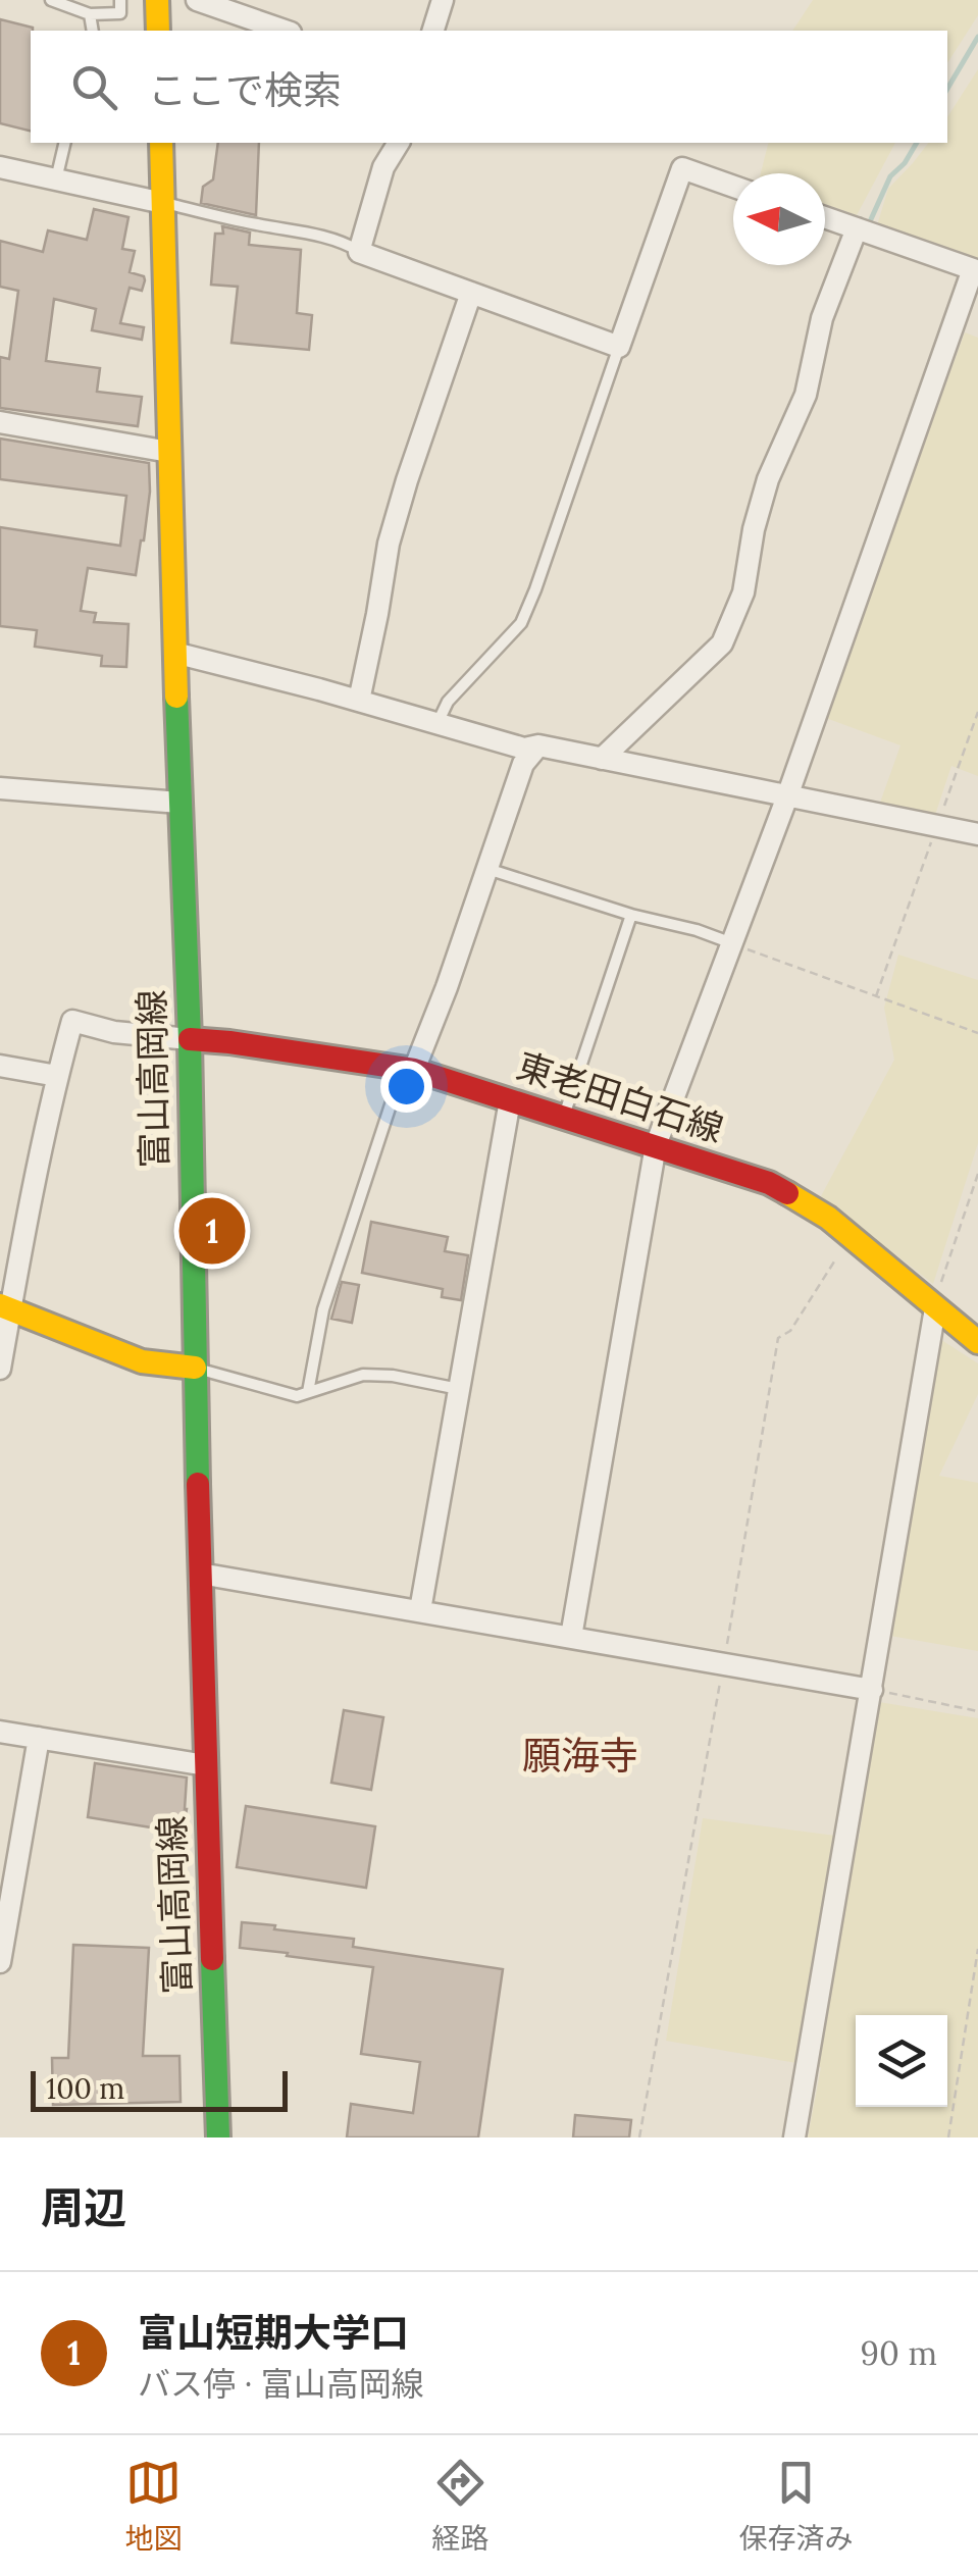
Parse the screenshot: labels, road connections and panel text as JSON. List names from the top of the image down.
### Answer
{
  "streets": {
    "main road": ["富山高岡線", "東老田白石線"]
  },
  "crossings": [
    ["富山高岡線", "東老田白石線"]
  ],
  "districts": ["願海寺"],
  "scale_bar": "100 m",
  "north": "left",
  "page": {
    "search": "ここで検索",
    "pins": "1",
    "scale": "100 m",
    "heading": "周辺",
    "list": [
      {
        "mark": "1",
        "name": "富山短期大学口",
        "note": "バス停 · 富山高岡線",
        "value": "90 m"
      }
    ],
    "nav": ["地図", "経路", "保存済み"]
  }
}
